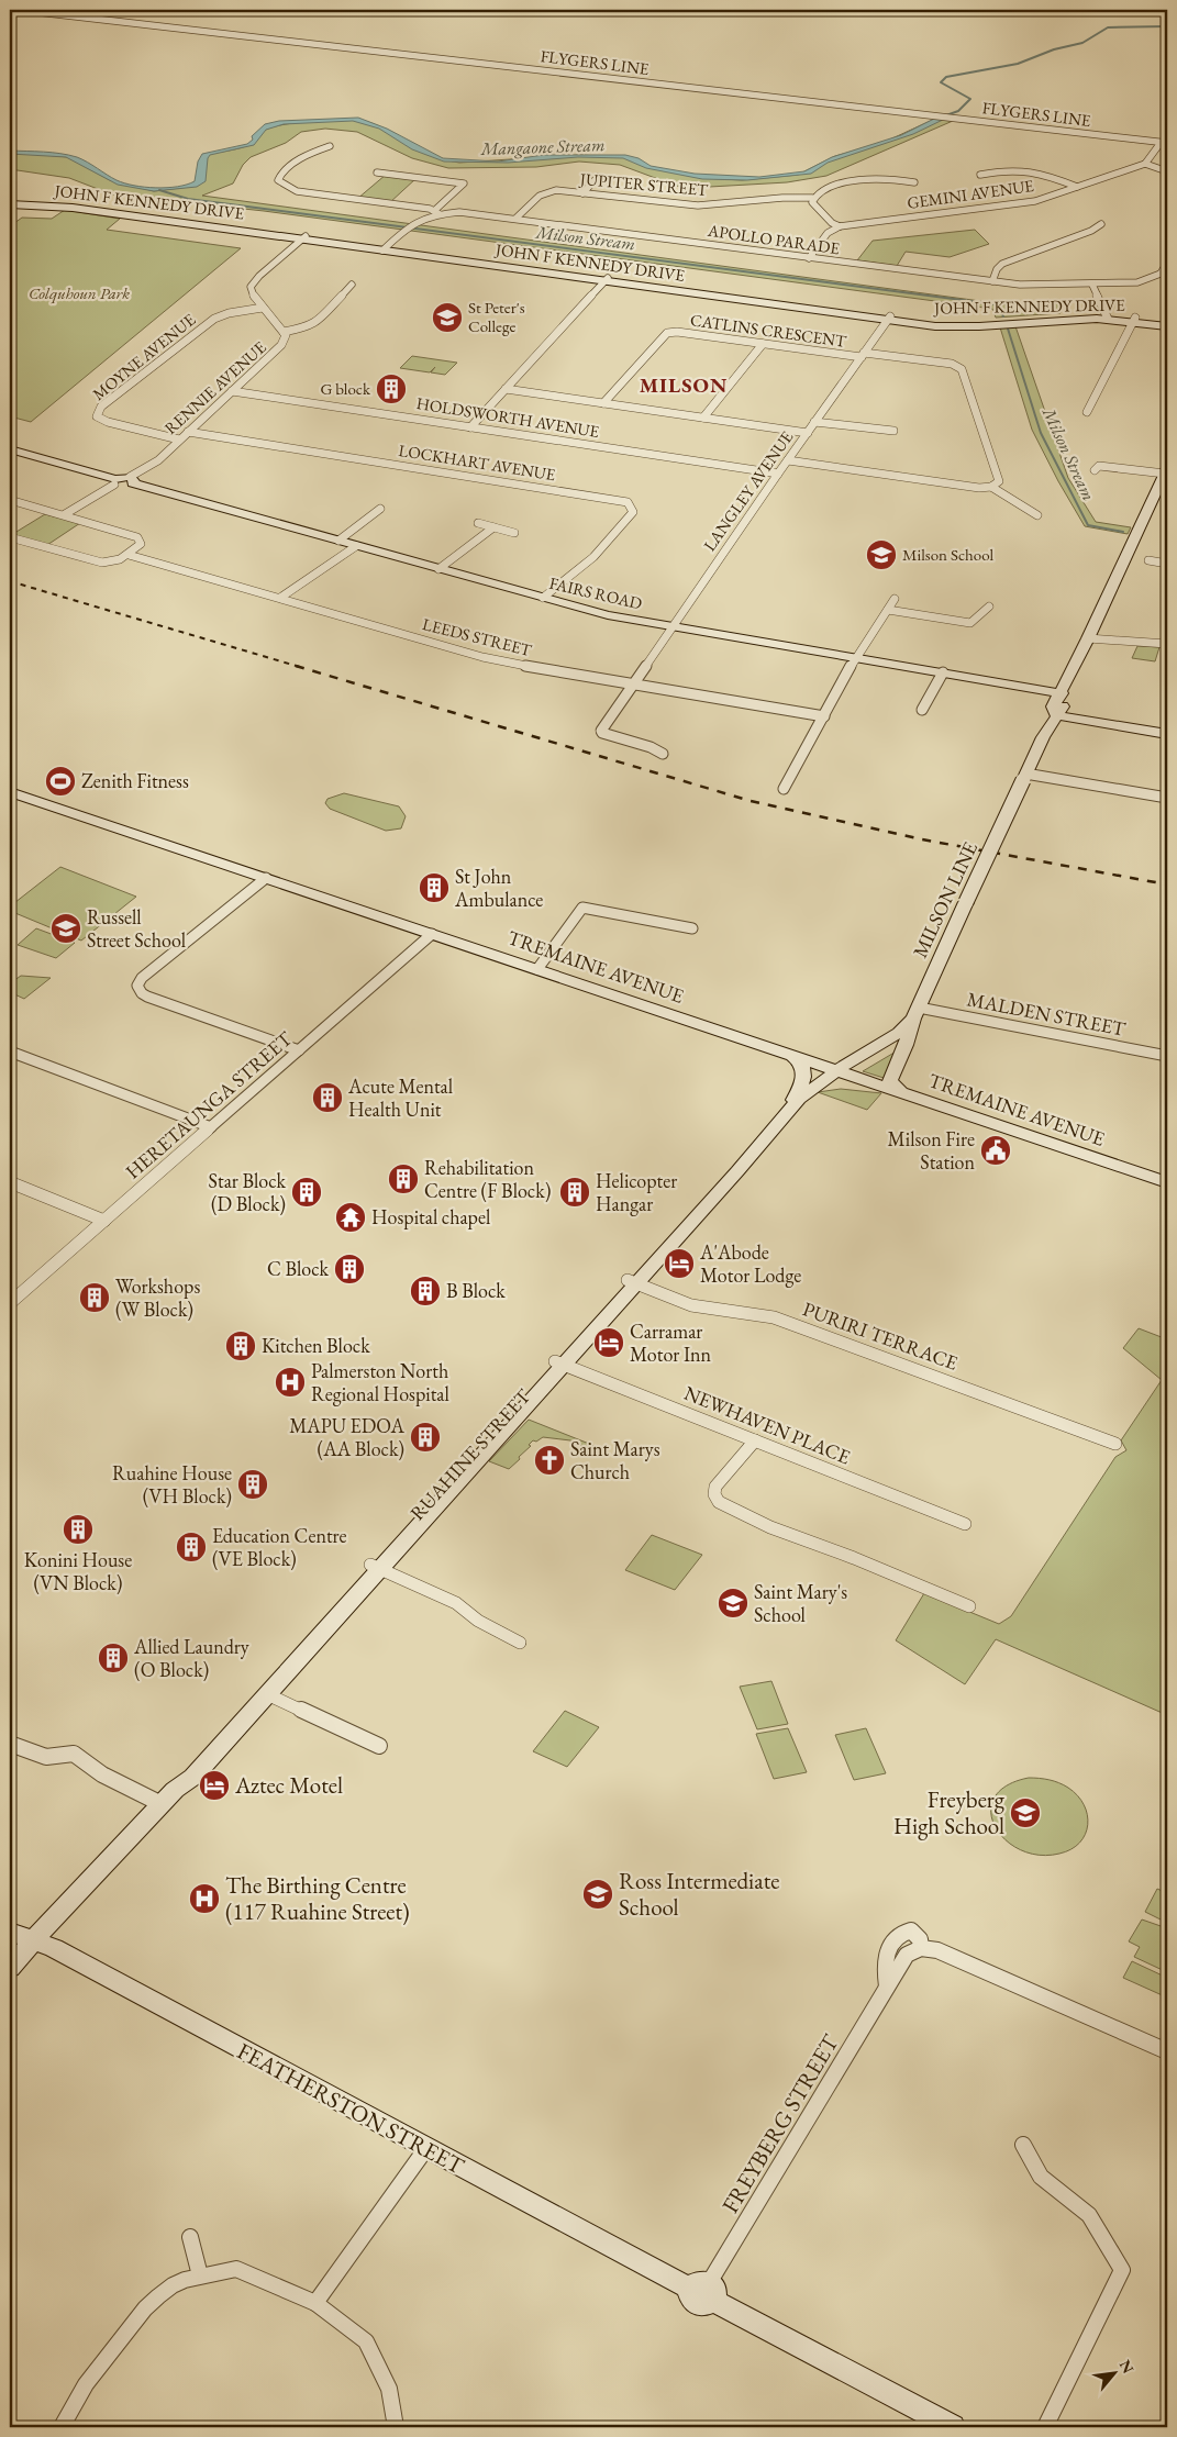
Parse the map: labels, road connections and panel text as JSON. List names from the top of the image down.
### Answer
{
  "streets": {
    "main road": [
      "JOHN F KENNEDY DRIVE",
      "FAIRS ROAD",
      "MILSON LINE",
      "TREMAINE AVENUE",
      "RUAHINE STREET",
      "FEATHERSTON STREET"
    ],
    "street": [
      "FLYGERS LINE",
      "JUPITER STREET",
      "GEMINI AVENUE",
      "APOLLO PARADE",
      "CATLINS CRESCENT",
      "MOYNE AVENUE",
      "RENNIE AVENUE",
      "HOLDSWORTH AVENUE",
      "LOCKHART AVENUE",
      "LANGLEY AVENUE",
      "LEEDS STREET",
      "MALDEN STREET",
      "HERETAUNGA STREET",
      "PURIRI TERRACE",
      "NEWHAVEN PLACE",
      "FREYBERG STREET"
    ]
  },
  "crossings": [
    ["JUPITER STREET", "APOLLO PARADE"],
    ["JOHN F KENNEDY DRIVE", "APOLLO PARADE"],
    ["JOHN F KENNEDY DRIVE", "RENNIE AVENUE"],
    ["JOHN F KENNEDY DRIVE", "LANGLEY AVENUE"],
    ["CATLINS CRESCENT", "LANGLEY AVENUE"],
    ["MOYNE AVENUE", "RENNIE AVENUE"],
    ["RENNIE AVENUE", "HOLDSWORTH AVENUE"],
    ["RENNIE AVENUE", "LOCKHART AVENUE"],
    ["RENNIE AVENUE", "FAIRS ROAD"],
    ["HOLDSWORTH AVENUE", "LANGLEY AVENUE"],
    ["LOCKHART AVENUE", "FAIRS ROAD"],
    ["LANGLEY AVENUE", "FAIRS ROAD"],
    ["LANGLEY AVENUE", "LEEDS STREET"],
    ["FAIRS ROAD", "MILSON LINE"],
    ["MILSON LINE", "TREMAINE AVENUE"],
    ["MILSON LINE", "MALDEN STREET"],
    ["MILSON LINE", "RUAHINE STREET"],
    ["TREMAINE AVENUE", "HERETAUNGA STREET"],
    ["TREMAINE AVENUE", "RUAHINE STREET"],
    ["PURIRI TERRACE", "RUAHINE STREET"],
    ["NEWHAVEN PLACE", "RUAHINE STREET"],
    ["RUAHINE STREET", "FEATHERSTON STREET"],
    ["FEATHERSTON STREET", "FREYBERG STREET"]
  ],
  "districts": ["MILSON"],
  "water": ["Mangaone Stream", "Milson Stream"],
  "parks": ["Colquhoun Park"],
  "places": {
    "school or university": [
      "St Peter's College",
      "Milson School",
      "Russell Street School",
      "Saint Mary's School",
      "Freyberg High School",
      "Ross Intermediate School"
    ],
    "building": [
      "G block",
      "St John Ambulance",
      "Acute Mental Health Unit",
      "Rehabilitation Centre (F Block)",
      "Star Block (D Block)",
      "Helicopter Hangar",
      "C Block",
      "B Block",
      "Workshops (W Block)",
      "Kitchen Block",
      "MAPU EDOA (AA Block)",
      "Ruahine House (VH Block)",
      "Konini House (VN Block)",
      "Education Centre (VE Block)",
      "Allied Laundry (O Block)"
    ],
    "sports": ["Zenith Fitness"],
    "public building": ["Milson Fire Station"],
    "temple": ["Hospital chapel"],
    "hotel": ["A'Abode Motor Lodge", "Carramar Motor Inn", "Aztec Motel"],
    "hospital": ["Palmerston North Regional Hospital", "The Birthing Centre (117 Ruahine Street)"],
    "church": ["Saint Marys Church"]
  },
  "north": "top right"
}
